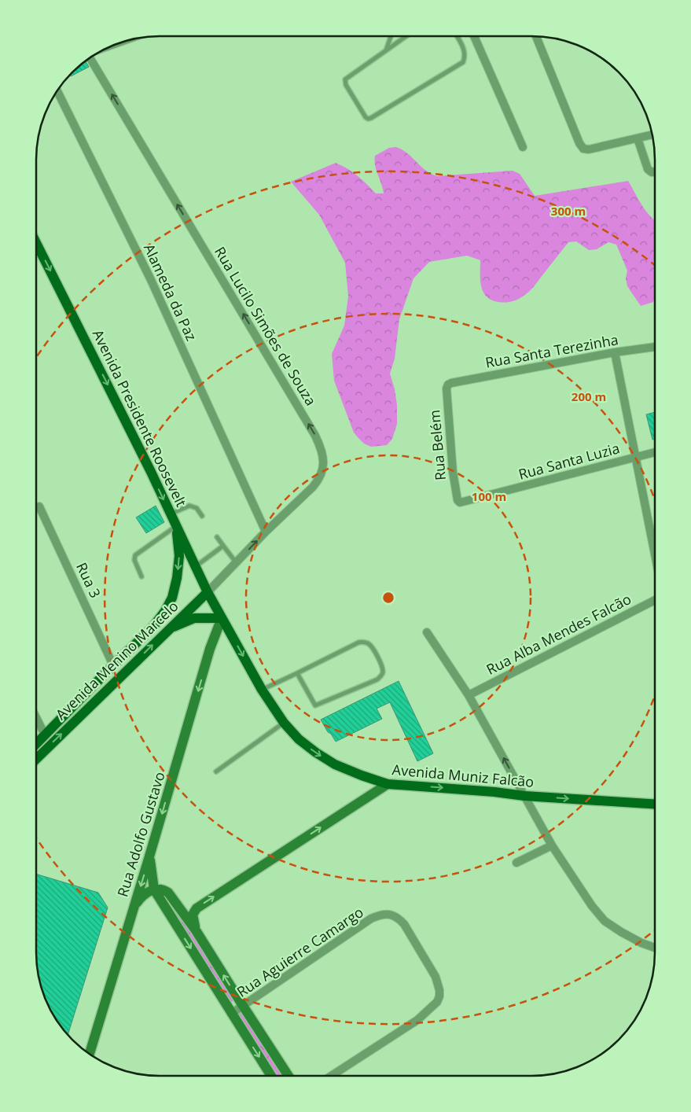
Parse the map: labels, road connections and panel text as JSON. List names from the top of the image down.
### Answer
{
  "streets": {
    "main road": [
      "Avenida Presidente Roosevelt",
      "Avenida Menino Marcelo",
      "Avenida Muniz Falcão",
      "Rua Adolfo Gustavo"
    ],
    "street": [
      "Alameda da Paz",
      "Rua Lucilo Simões de Souza",
      "Rua Santa Terezinha",
      "Rua Belém",
      "Rua Santa Luzia",
      "Rua 3",
      "Rua Alba Mendes Falcão",
      "Rua Aguierre Camargo"
    ]
  },
  "crossings": [
    ["Alameda da Paz", "Rua Lucilo Simões de Souza"],
    ["Rua Lucilo Simões de Souza", "Avenida Presidente Roosevelt"],
    ["Rua Lucilo Simões de Souza", "Avenida Menino Marcelo"],
    ["Rua Santa Terezinha", "Rua Belém"],
    ["Avenida Presidente Roosevelt", "Avenida Menino Marcelo"],
    ["Avenida Presidente Roosevelt", "Avenida Muniz Falcão"],
    ["Avenida Presidente Roosevelt", "Rua Adolfo Gustavo"],
    ["Rua Belém", "Rua Santa Luzia"],
    ["Rua 3", "Avenida Menino Marcelo"],
    ["Avenida Muniz Falcão", "Rua Adolfo Gustavo"]
  ],
  "one_way": [
    "Rua Lucilo Simões de Souza",
    "Avenida Presidente Roosevelt",
    "Avenida Muniz Falcão",
    "Rua Adolfo Gustavo"
  ],
  "rings": ["300 m", "200 m", "100 m"]
}
